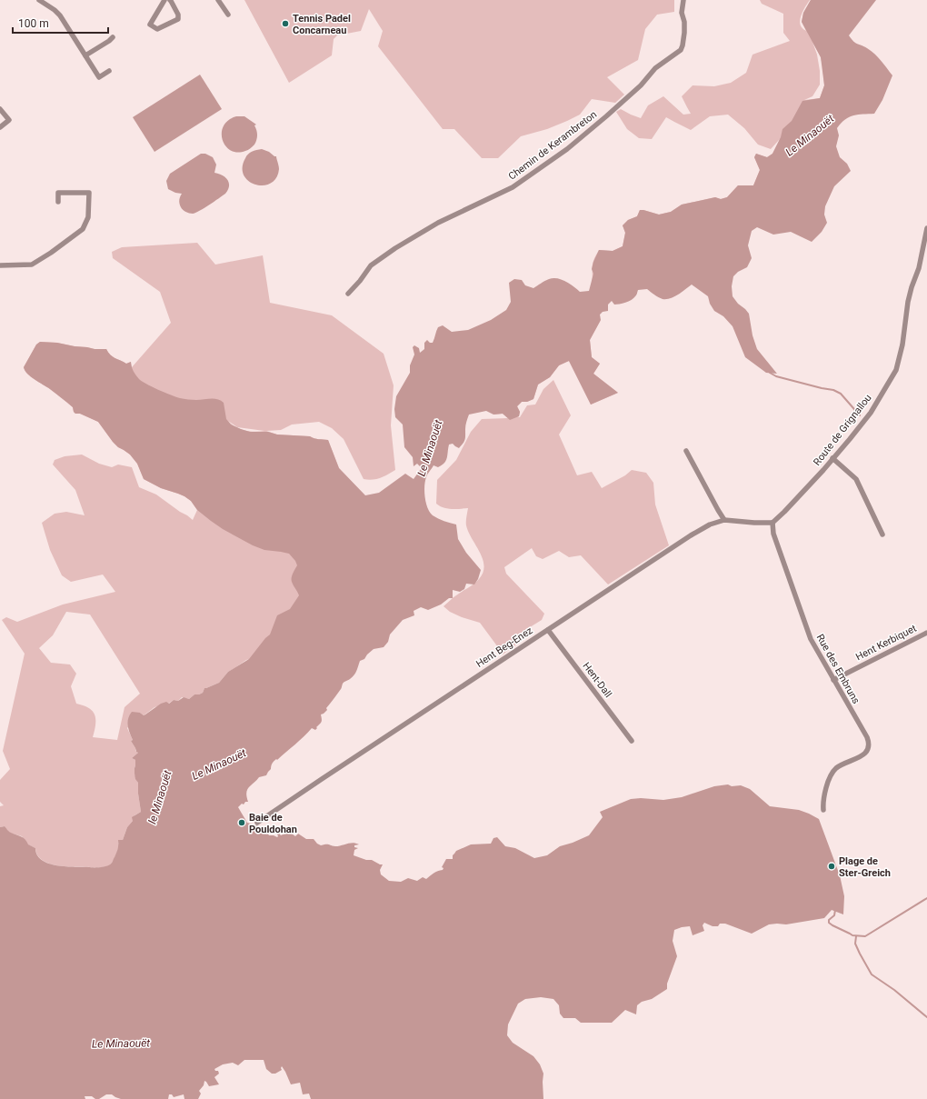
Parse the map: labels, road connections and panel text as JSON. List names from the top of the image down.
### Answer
{
  "streets": {
    "street": [
      "Chemin de Kerambreton",
      "Route de Grignallou",
      "Hent Kerbiquet",
      "Hent Beg-Enez",
      "Rue des Embruns",
      "Hent-Dall"
    ]
  },
  "crossings": [
    ["Route de Grignallou", "Hent Beg-Enez"],
    ["Route de Grignallou", "Rue des Embruns"],
    ["Hent Kerbiquet", "Rue des Embruns"],
    ["Hent Beg-Enez", "Rue des Embruns"],
    ["Hent Beg-Enez", "Hent-Dall"]
  ],
  "water": ["Le Minaouët", "le Minaouët"],
  "places": ["Tennis Padel Concarneau", "Baie de Pouldohan", "Plage de Ster-Greich"],
  "scale_bar": "100 m"
}
